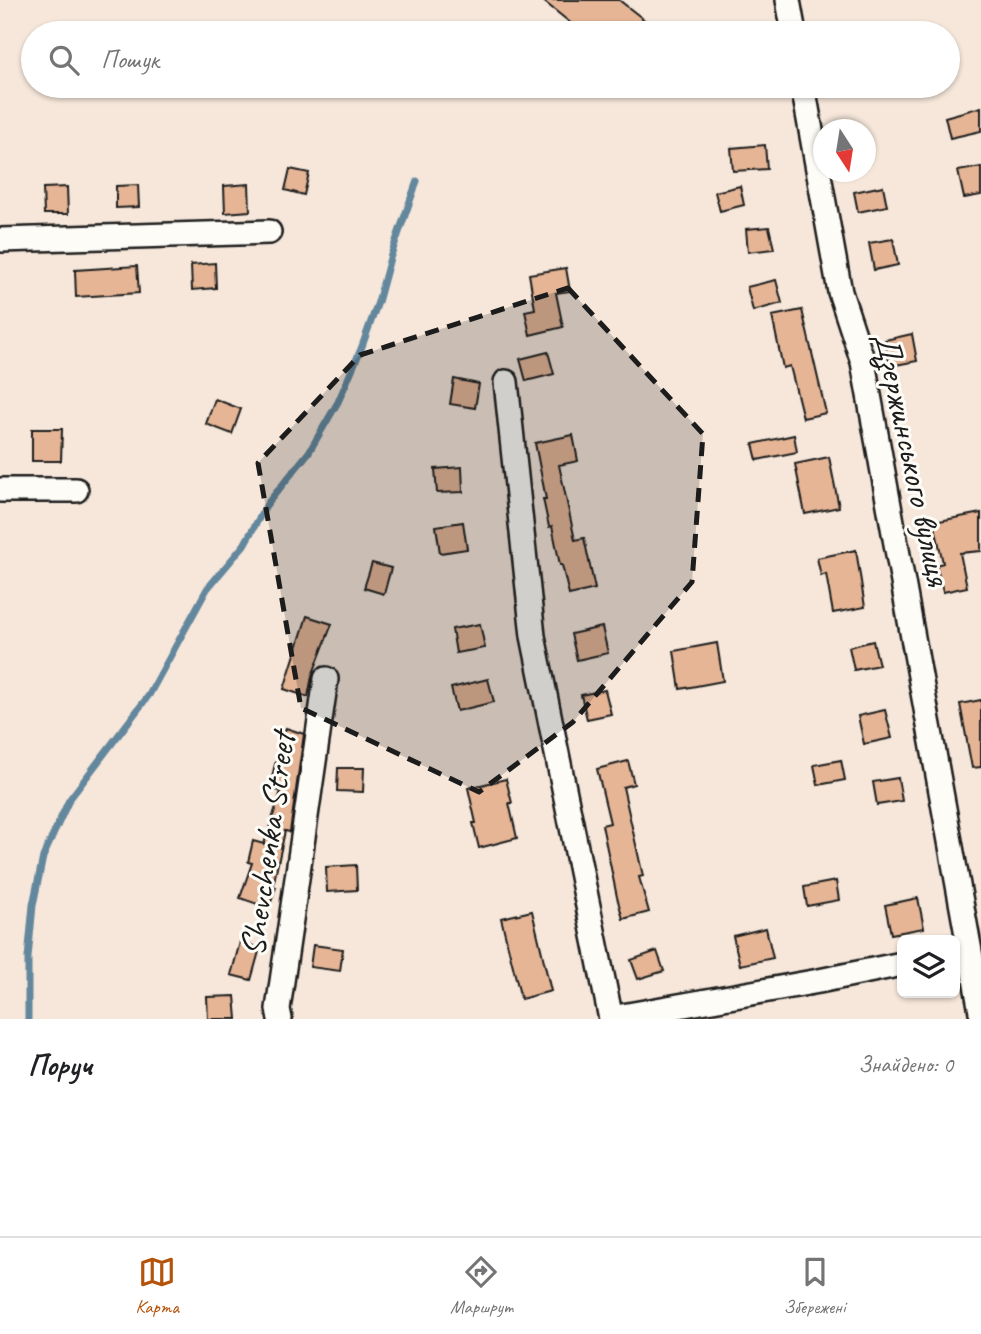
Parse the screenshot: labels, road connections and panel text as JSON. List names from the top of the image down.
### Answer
{
  "streets": {
    "street": ["Дзержинського вулиця", "Shevchenka Street"]
  },
  "north": "bottom",
  "page": {
    "search": "Пошук",
    "heading": ["Поруч", "Знайдено: 0"],
    "nav": ["Карта", "Маршрут", "Збережені"]
  }
}
